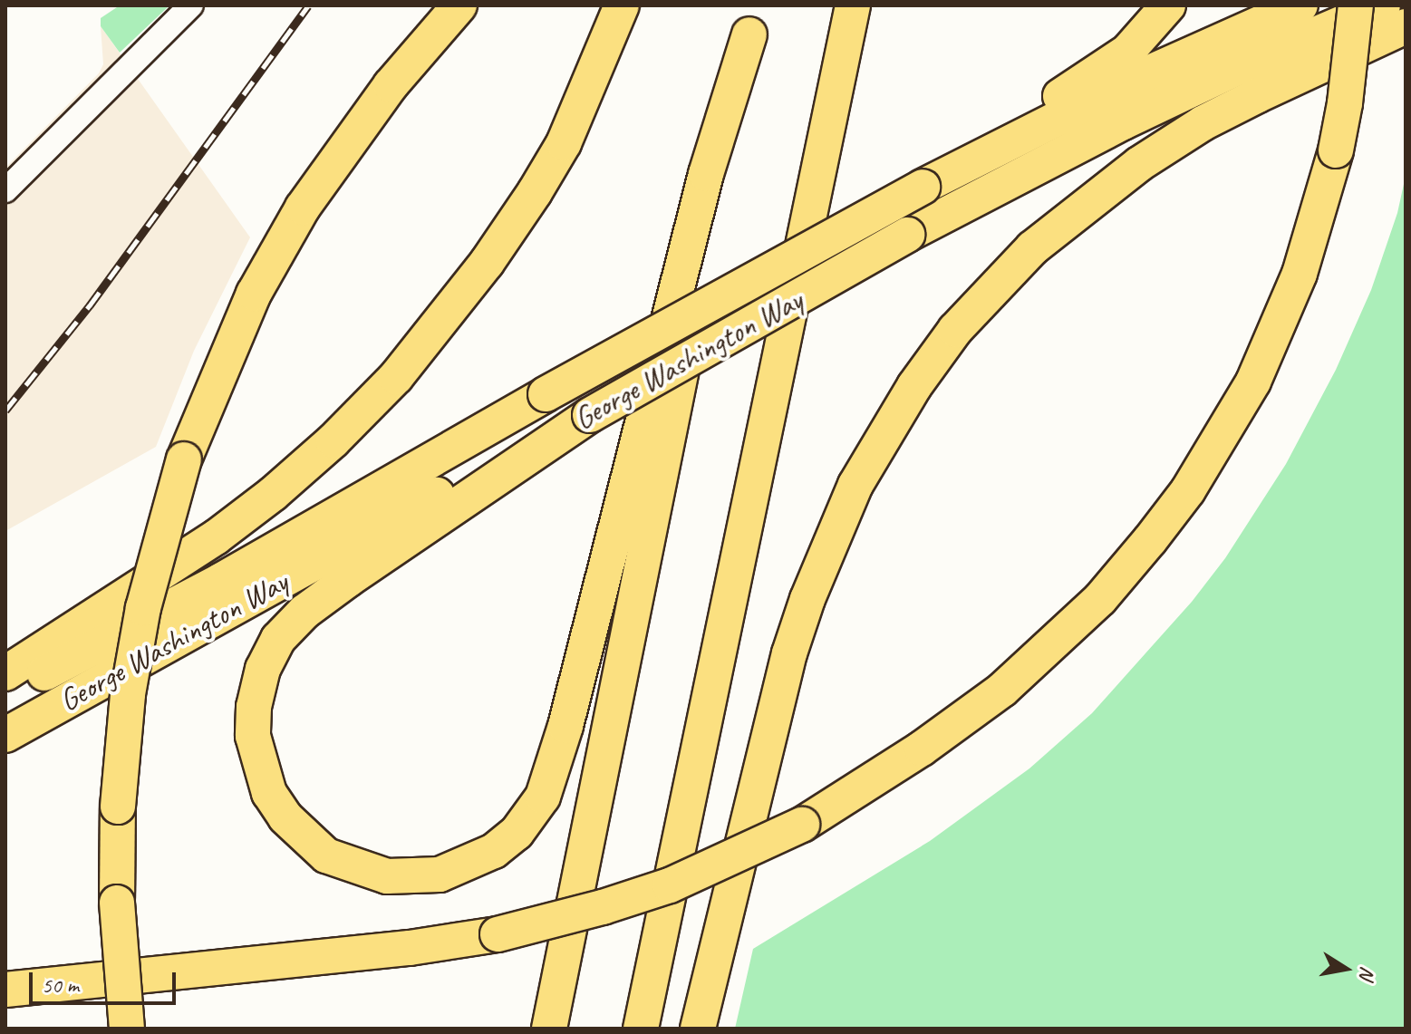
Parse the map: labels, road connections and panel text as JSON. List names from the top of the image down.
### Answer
{
  "streets": {
    "highway": ["George Washington Way"]
  },
  "scale_bar": "50 m",
  "north": "right"
}
